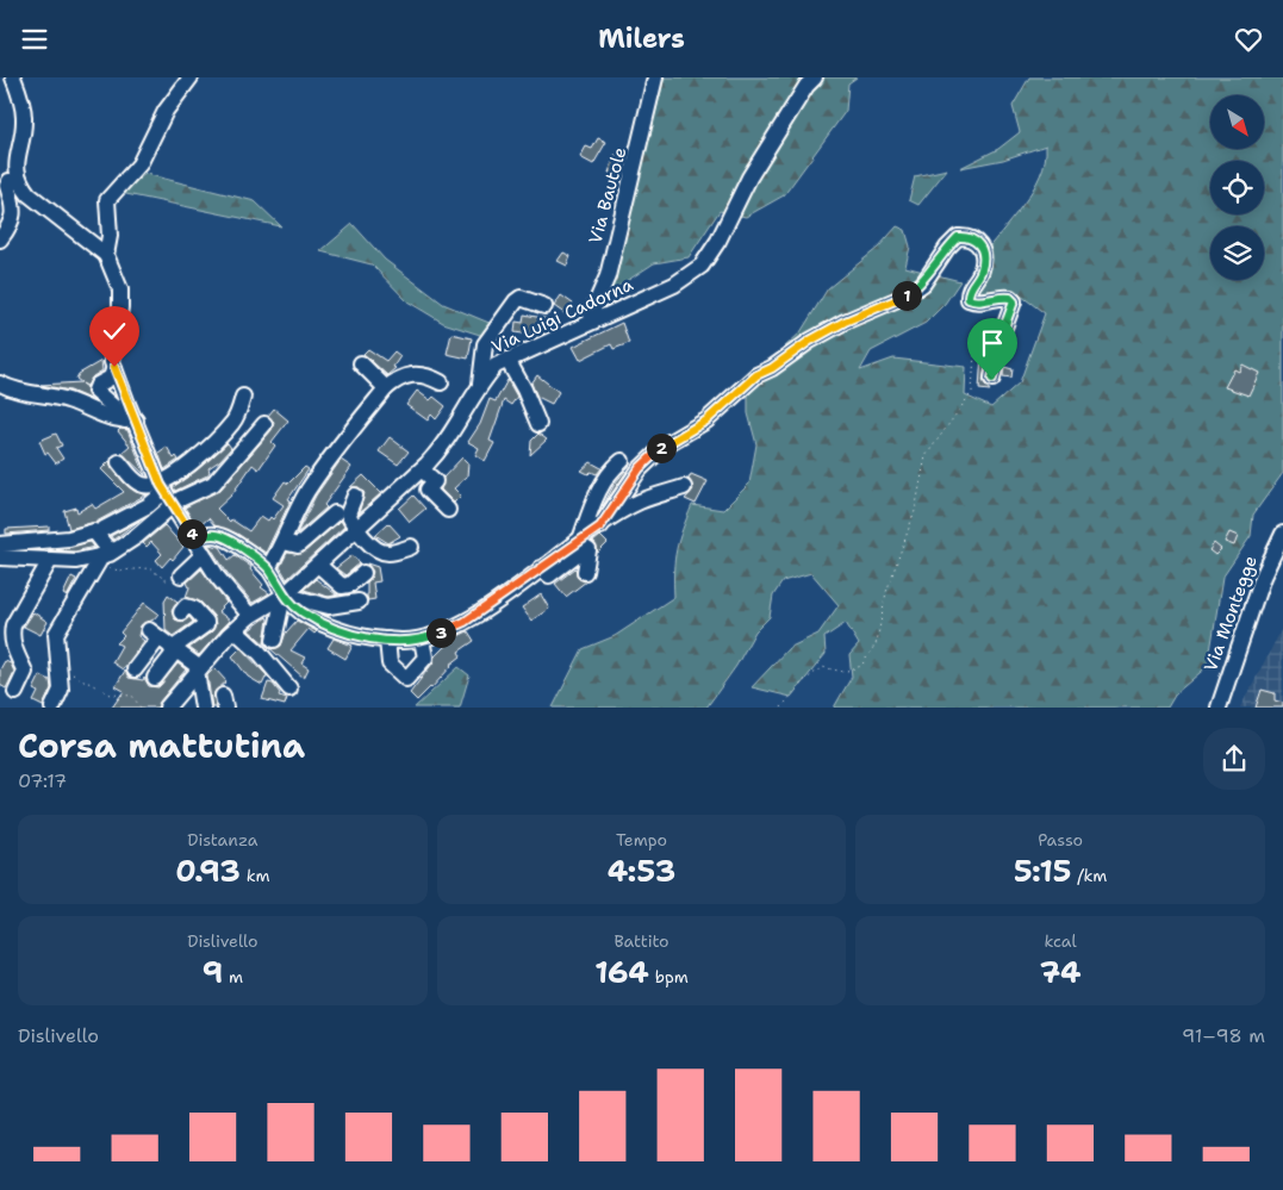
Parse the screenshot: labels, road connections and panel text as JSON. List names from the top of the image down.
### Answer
{
  "streets": {
    "street": ["Via Bautole", "Via Luigi Cadorna", "Via Montegge"]
  },
  "crossings": [
    ["Via Bautole", "Via Luigi Cadorna"]
  ],
  "north": "bottom right",
  "page": {
    "header": "Milers",
    "pins": [
      "1",
      "2",
      "4",
      "3"
    ],
    "heading": ["Corsa mattutina", "07:17"],
    "stats": [
      ["Distanza", "0.93 km"],
      ["Tempo", "4:53"],
      ["Passo", "5:15 /km"],
      ["Dislivello", "9 m"],
      ["Battito", "164 bpm"],
      ["kcal", "74"]
    ],
    "chart": ["Dislivello", "91–98 m"]
  }
}
